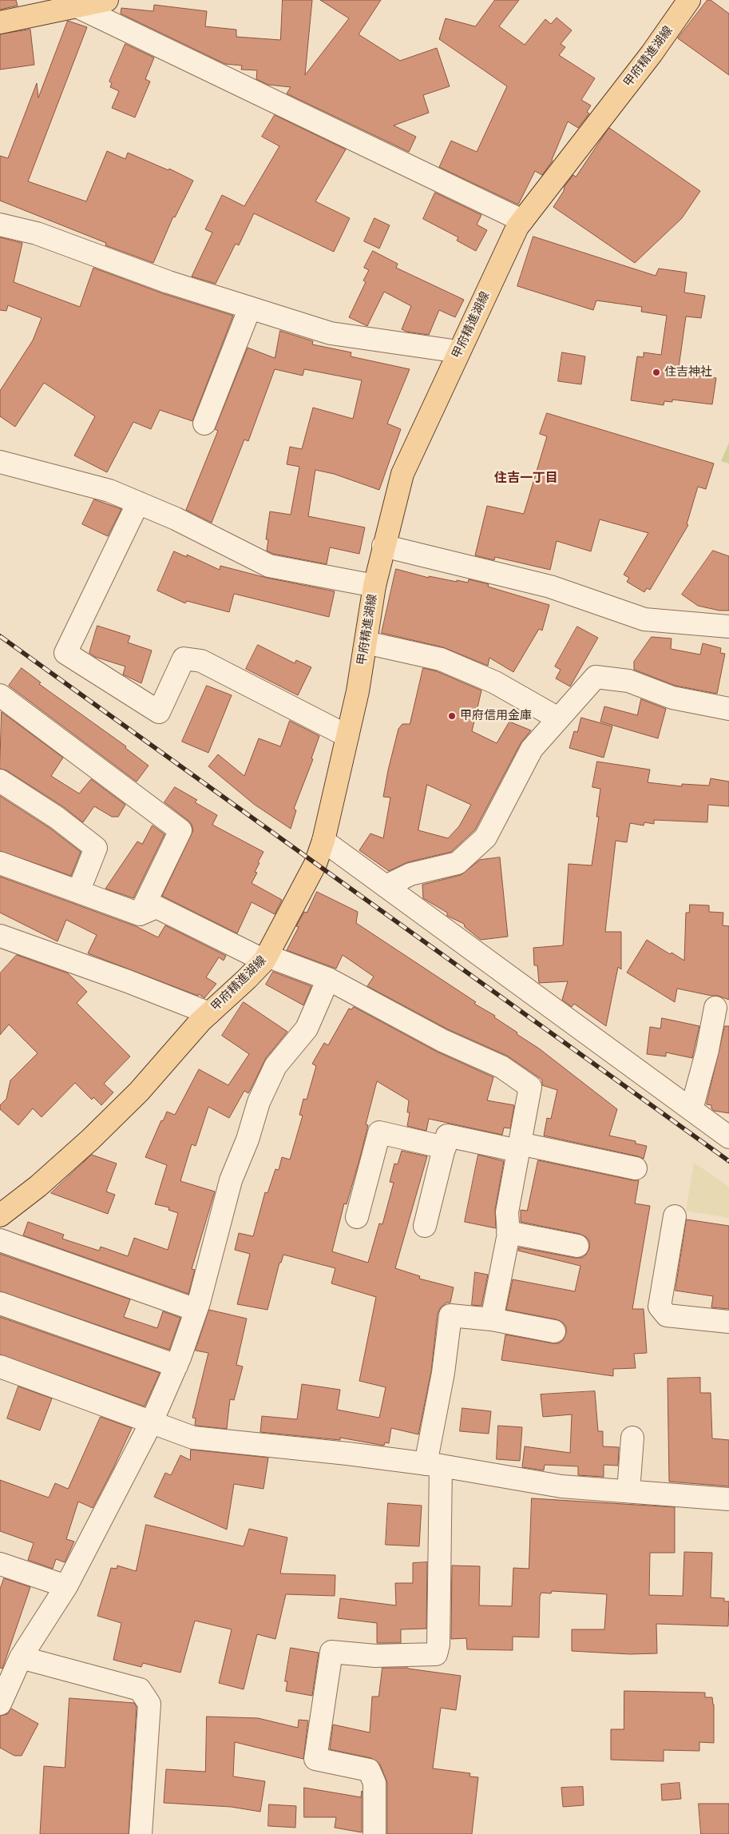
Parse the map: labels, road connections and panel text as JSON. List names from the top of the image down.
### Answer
{
  "streets": {
    "main road": ["甲府精進湖線"]
  },
  "districts": ["住吉一丁目"],
  "places": ["住吉神社", "甲府信用金庫"]
}
